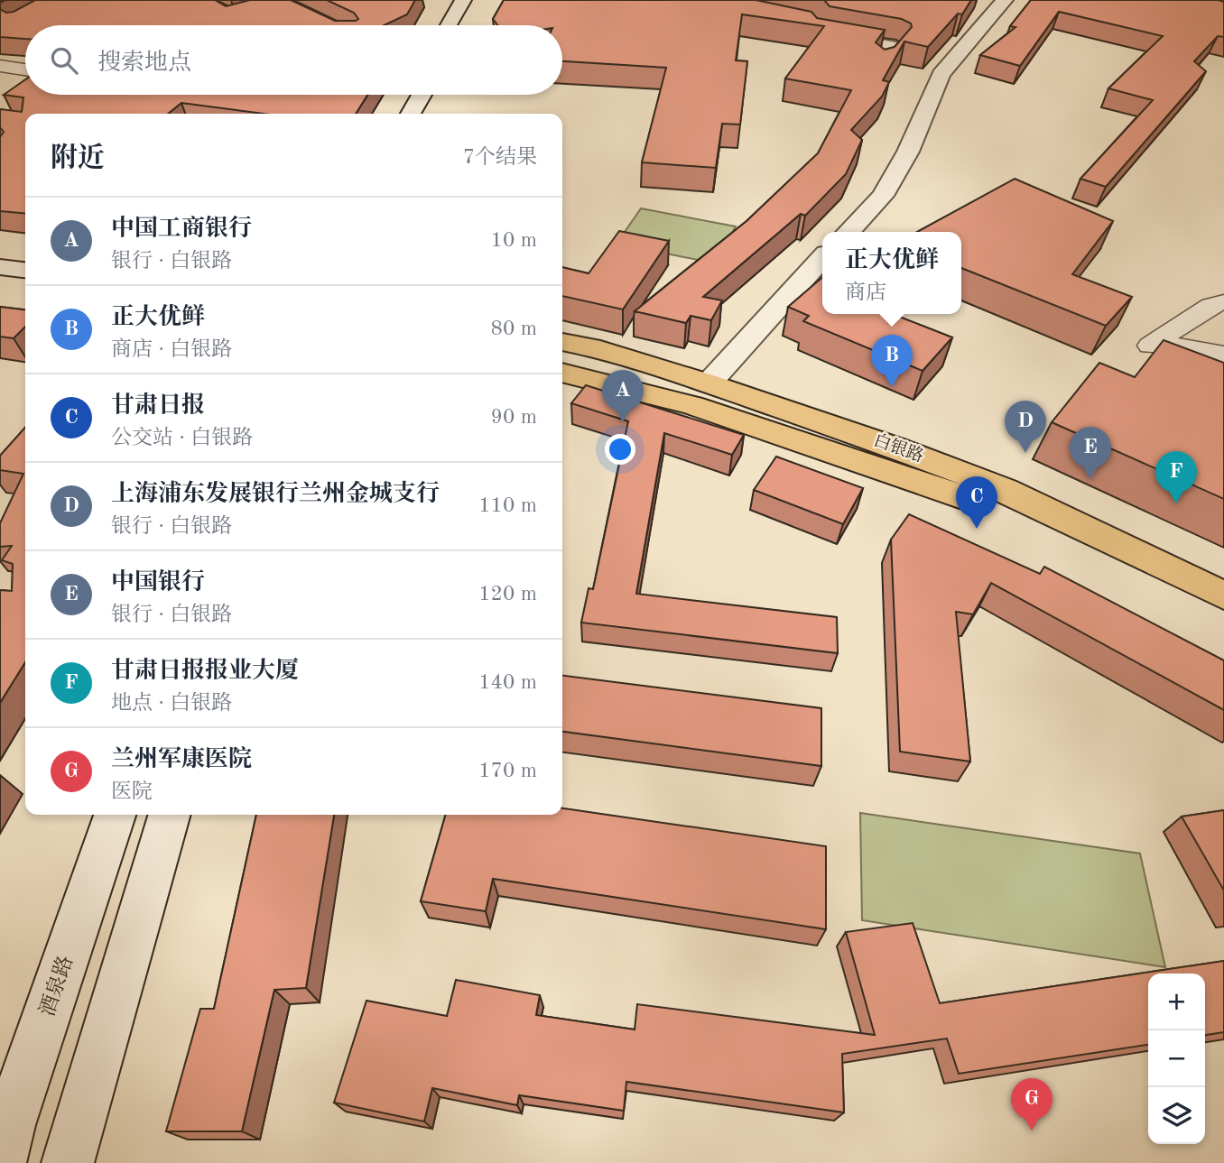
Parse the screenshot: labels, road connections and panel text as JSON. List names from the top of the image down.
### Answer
{
  "streets": {
    "main road": ["白银路"],
    "street": ["酒泉路"]
  },
  "page": {
    "search": "搜索地点",
    "heading": ["附近", "7个结果"],
    "list": [
      {
        "mark": "A",
        "name": "中国工商银行",
        "note": "银行 · 白银路",
        "value": "10 m"
      },
      {
        "mark": "B",
        "name": "正大优鲜",
        "note": "商店 · 白银路",
        "value": "80 m"
      },
      {
        "mark": "C",
        "name": "甘肃日报",
        "note": "公交站 · 白银路",
        "value": "90 m"
      },
      {
        "mark": "D",
        "name": "上海浦东发展银行兰州金城支行",
        "note": "银行 · 白银路",
        "value": "110 m"
      },
      {
        "mark": "E",
        "name": "中国银行",
        "note": "银行 · 白银路",
        "value": "120 m"
      },
      {
        "mark": "F",
        "name": "甘肃日报报业大厦",
        "note": "地点 · 白银路",
        "value": "140 m"
      },
      {
        "mark": "G",
        "name": "兰州军康医院",
        "note": "医院",
        "value": "170 m"
      }
    ],
    "popup": ["正大优鲜", "商店"],
    "pins": [
      "B",
      "A",
      "D",
      "E",
      "F",
      "C",
      "G"
    ],
    "map_buttons": ["+", "−"]
  }
}
